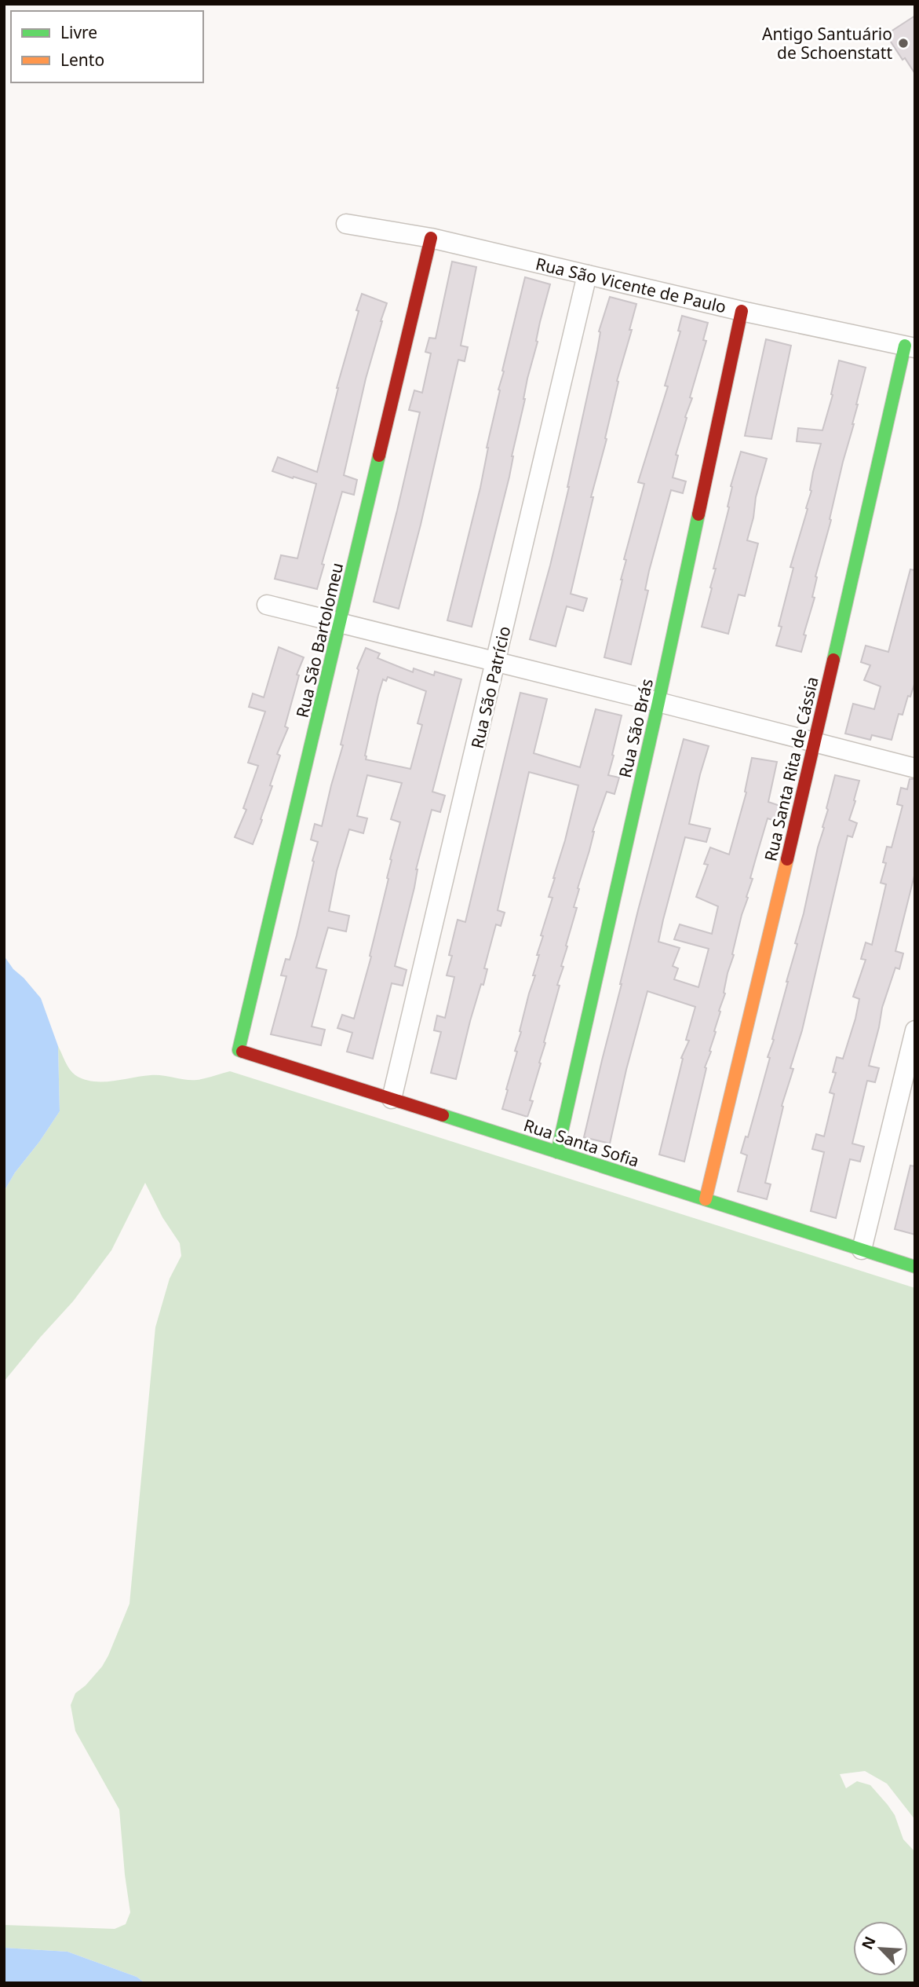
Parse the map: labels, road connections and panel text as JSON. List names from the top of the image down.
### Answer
{
  "streets": {
    "street": [
      "Rua São Vicente de Paulo",
      "Rua São Bartolomeu",
      "Rua São Patrício",
      "Rua São Brás",
      "Rua Santa Rita de Cássia",
      "Rua Santa Sofia"
    ]
  },
  "crossings": [
    ["Rua São Vicente de Paulo", "Rua São Bartolomeu"],
    ["Rua São Vicente de Paulo", "Rua São Patrício"],
    ["Rua São Vicente de Paulo", "Rua São Brás"],
    ["Rua São Vicente de Paulo", "Rua Santa Rita de Cássia"],
    ["Rua São Bartolomeu", "Rua Santa Sofia"],
    ["Rua São Patrício", "Rua Santa Sofia"],
    ["Rua São Brás", "Rua Santa Sofia"],
    ["Rua Santa Rita de Cássia", "Rua Santa Sofia"]
  ],
  "places": ["Antigo Santuário de Schoenstatt"],
  "legend": ["Livre", "Lento"],
  "north": "top left"
}
